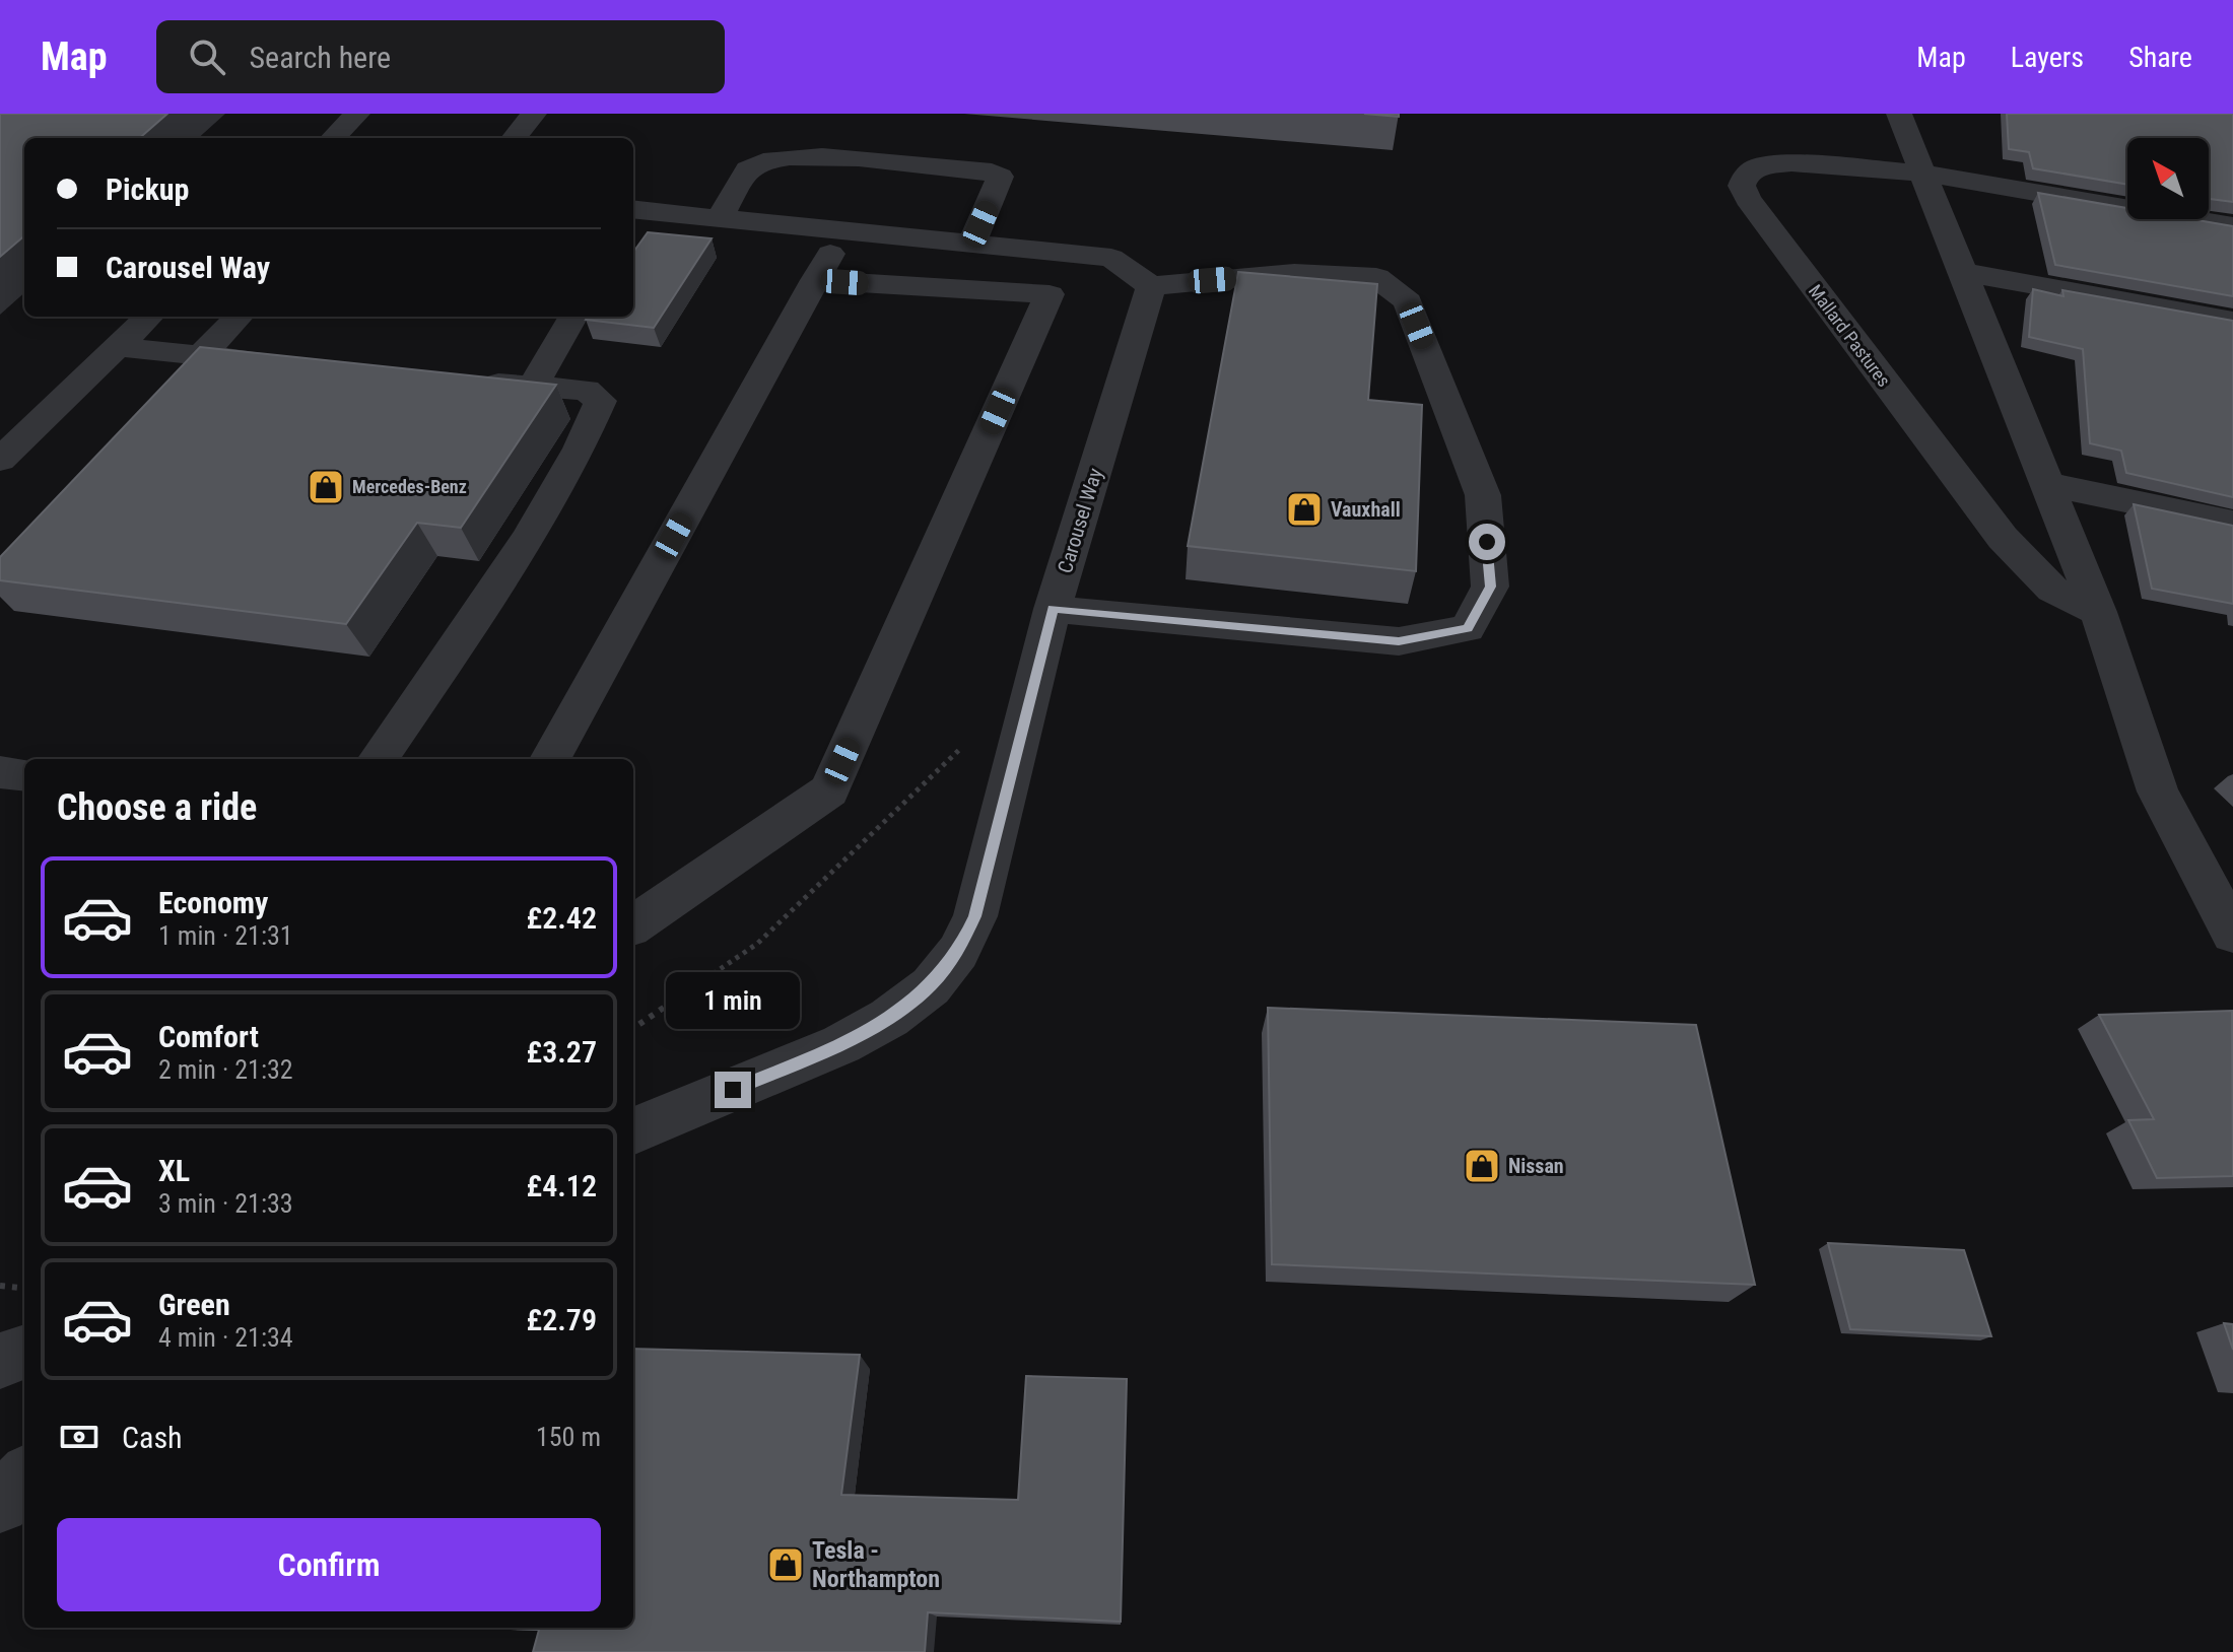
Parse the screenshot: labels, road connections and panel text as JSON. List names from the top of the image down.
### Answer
{
  "streets": {
    "street": ["Mallard Pastures", "Carousel Way"]
  },
  "places": {
    "shop": [
      "Mercedes-Benz",
      "Vauxhall",
      "Nissan",
      "Tesla - Northampton"
    ]
  },
  "north": "top left",
  "page": {
    "header": "Map",
    "search": "Search here",
    "nav": ["Map", "Layers", "Share"],
    "banner": ["Pickup", "Carousel Way"],
    "heading": "Choose a ride",
    "list": [
      {
        "name": "Economy",
        "note": "1 min · 21:31",
        "value": "£2.42"
      },
      {
        "name": "Comfort",
        "note": "2 min · 21:32",
        "value": "£3.27"
      },
      {
        "name": "XL",
        "note": "3 min · 21:33",
        "value": "£4.12"
      },
      {
        "name": "Green",
        "note": "4 min · 21:34",
        "value": "£2.79"
      }
    ],
    "bubble": "1 min",
    "pay": ["Cash", "150 m"],
    "buttons": "Confirm"
  }
}
